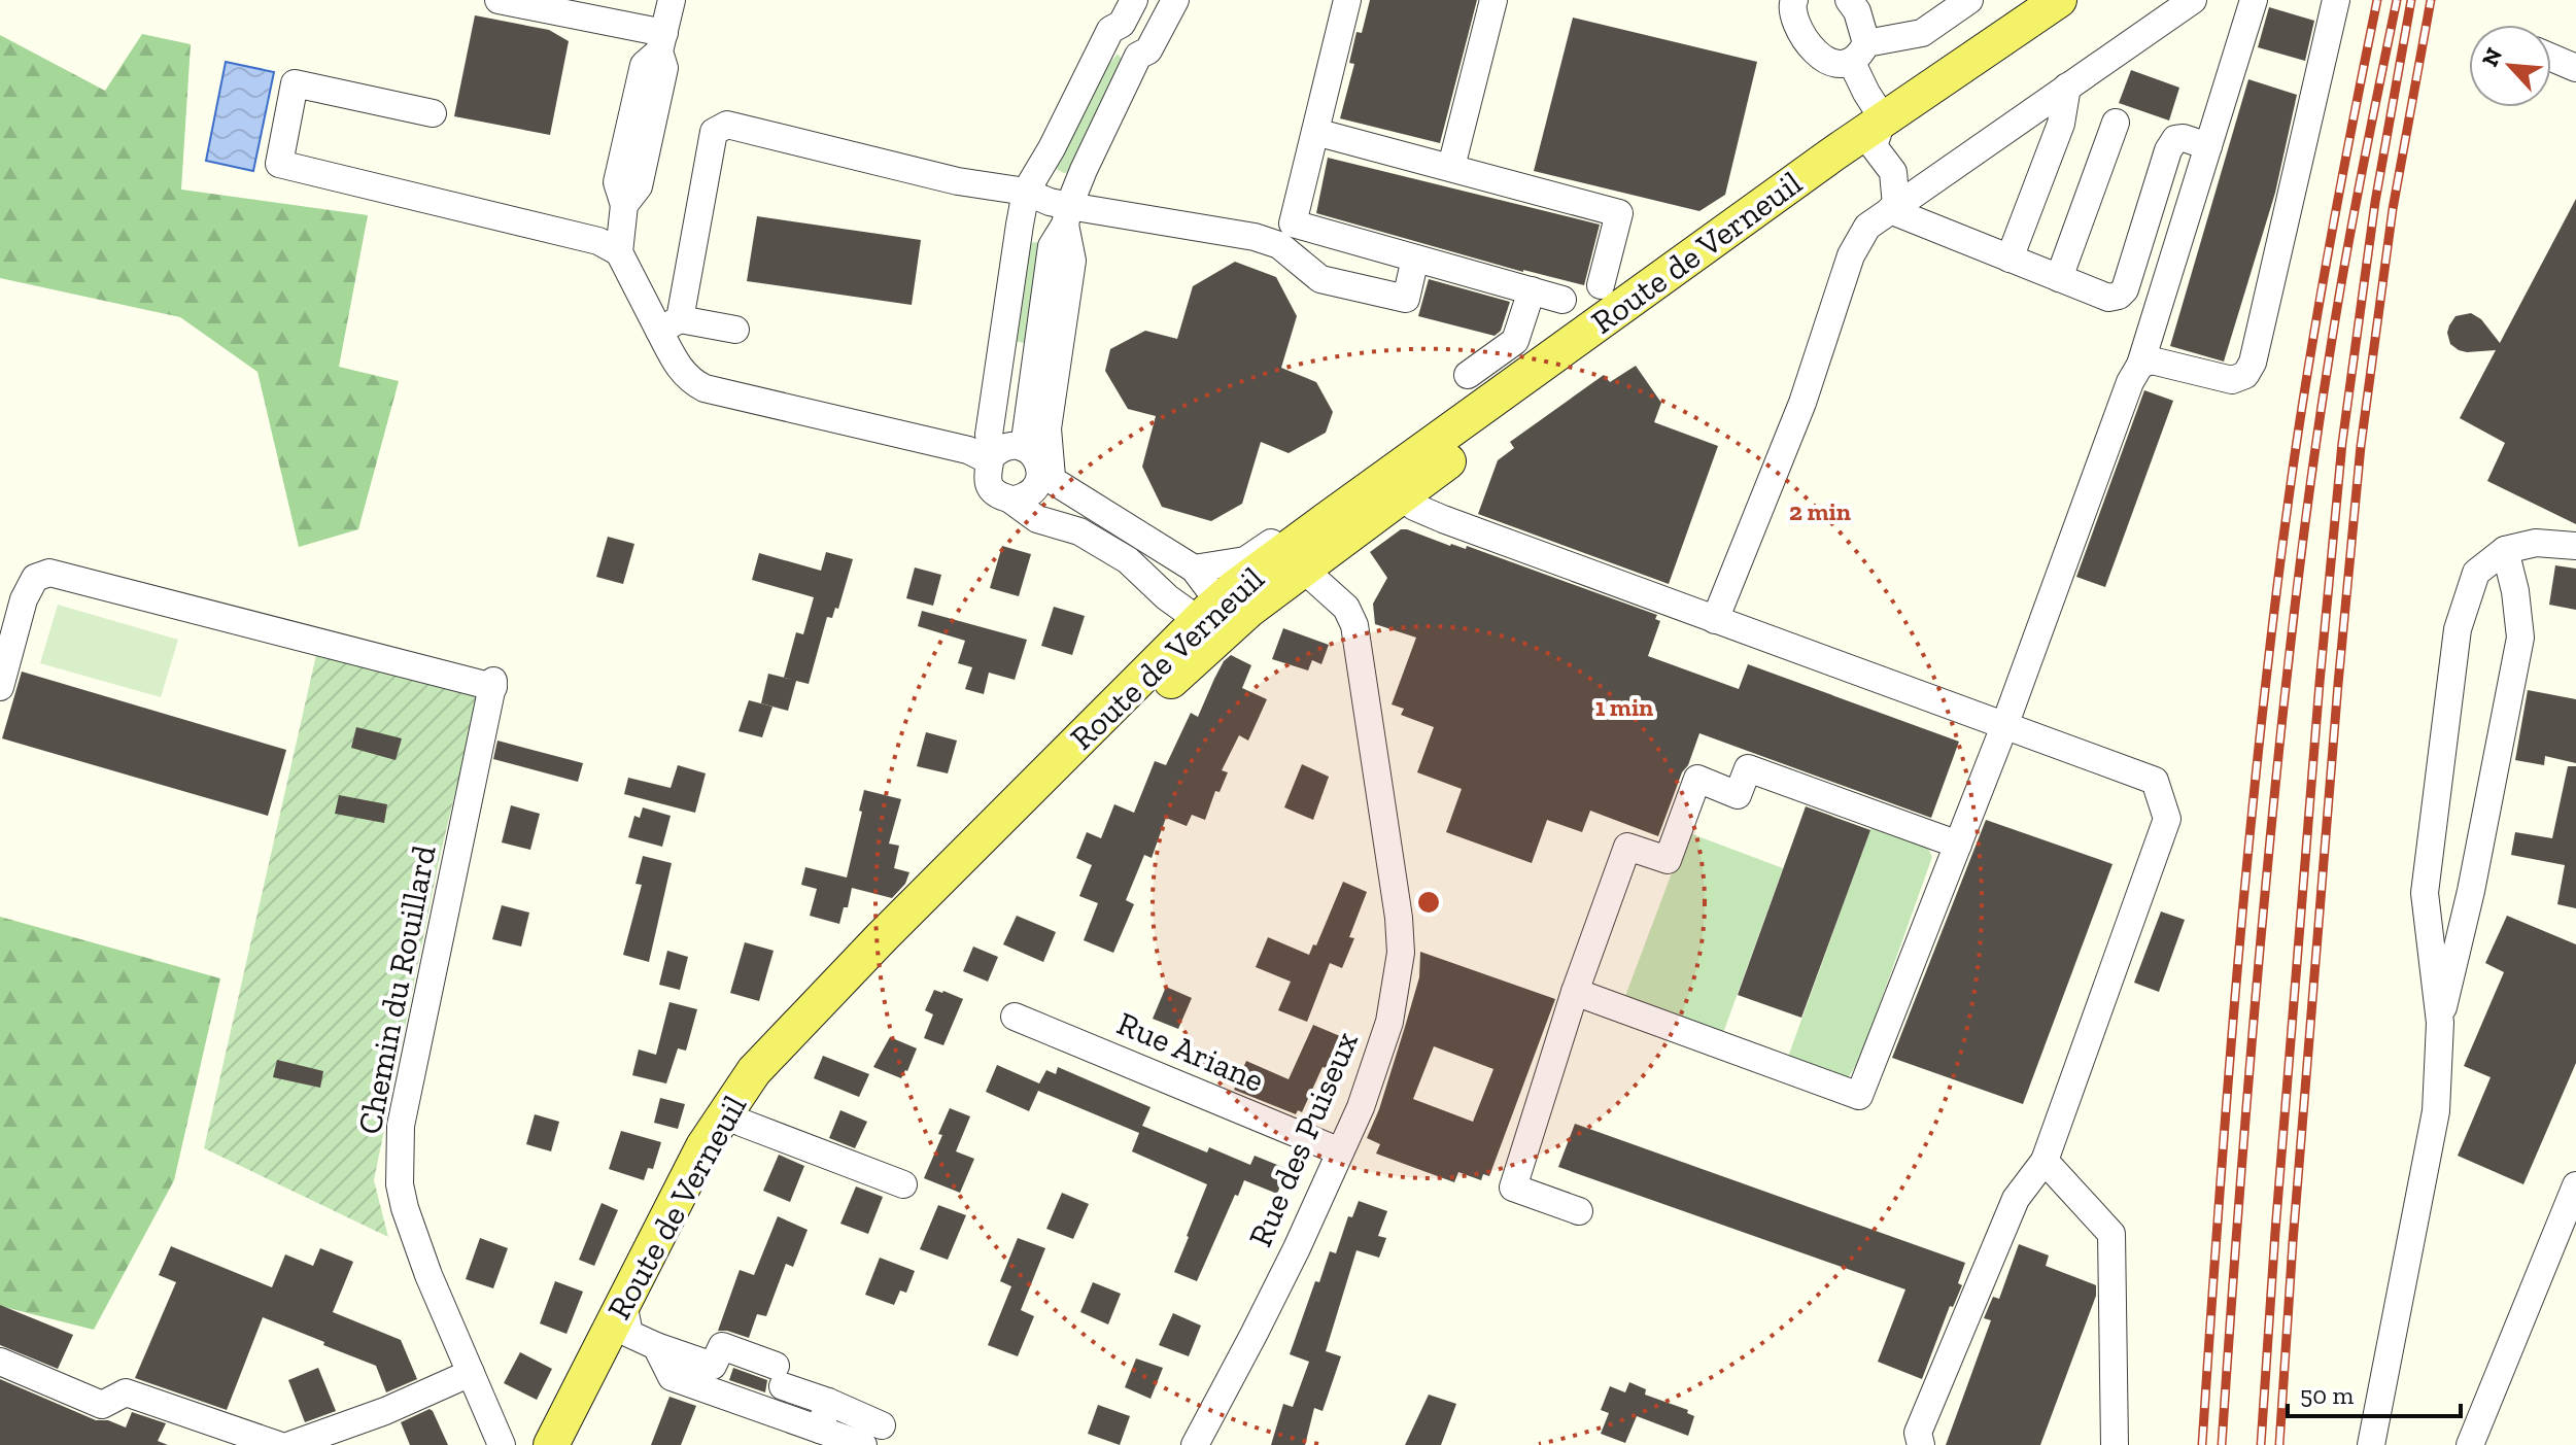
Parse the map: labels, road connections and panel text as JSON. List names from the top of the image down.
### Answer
{
  "streets": {
    "main road": ["Route de Verneuil"],
    "street": ["Chemin du Rouillard", "Rue Ariane", "Rue des Puiseux"]
  },
  "crossings": [
    ["Route de Verneuil", "Rue des Puiseux"],
    ["Rue Ariane", "Rue des Puiseux"]
  ],
  "scale_bar": "50 m",
  "north": "top left",
  "rings": ["2 min", "1 min"]
}
